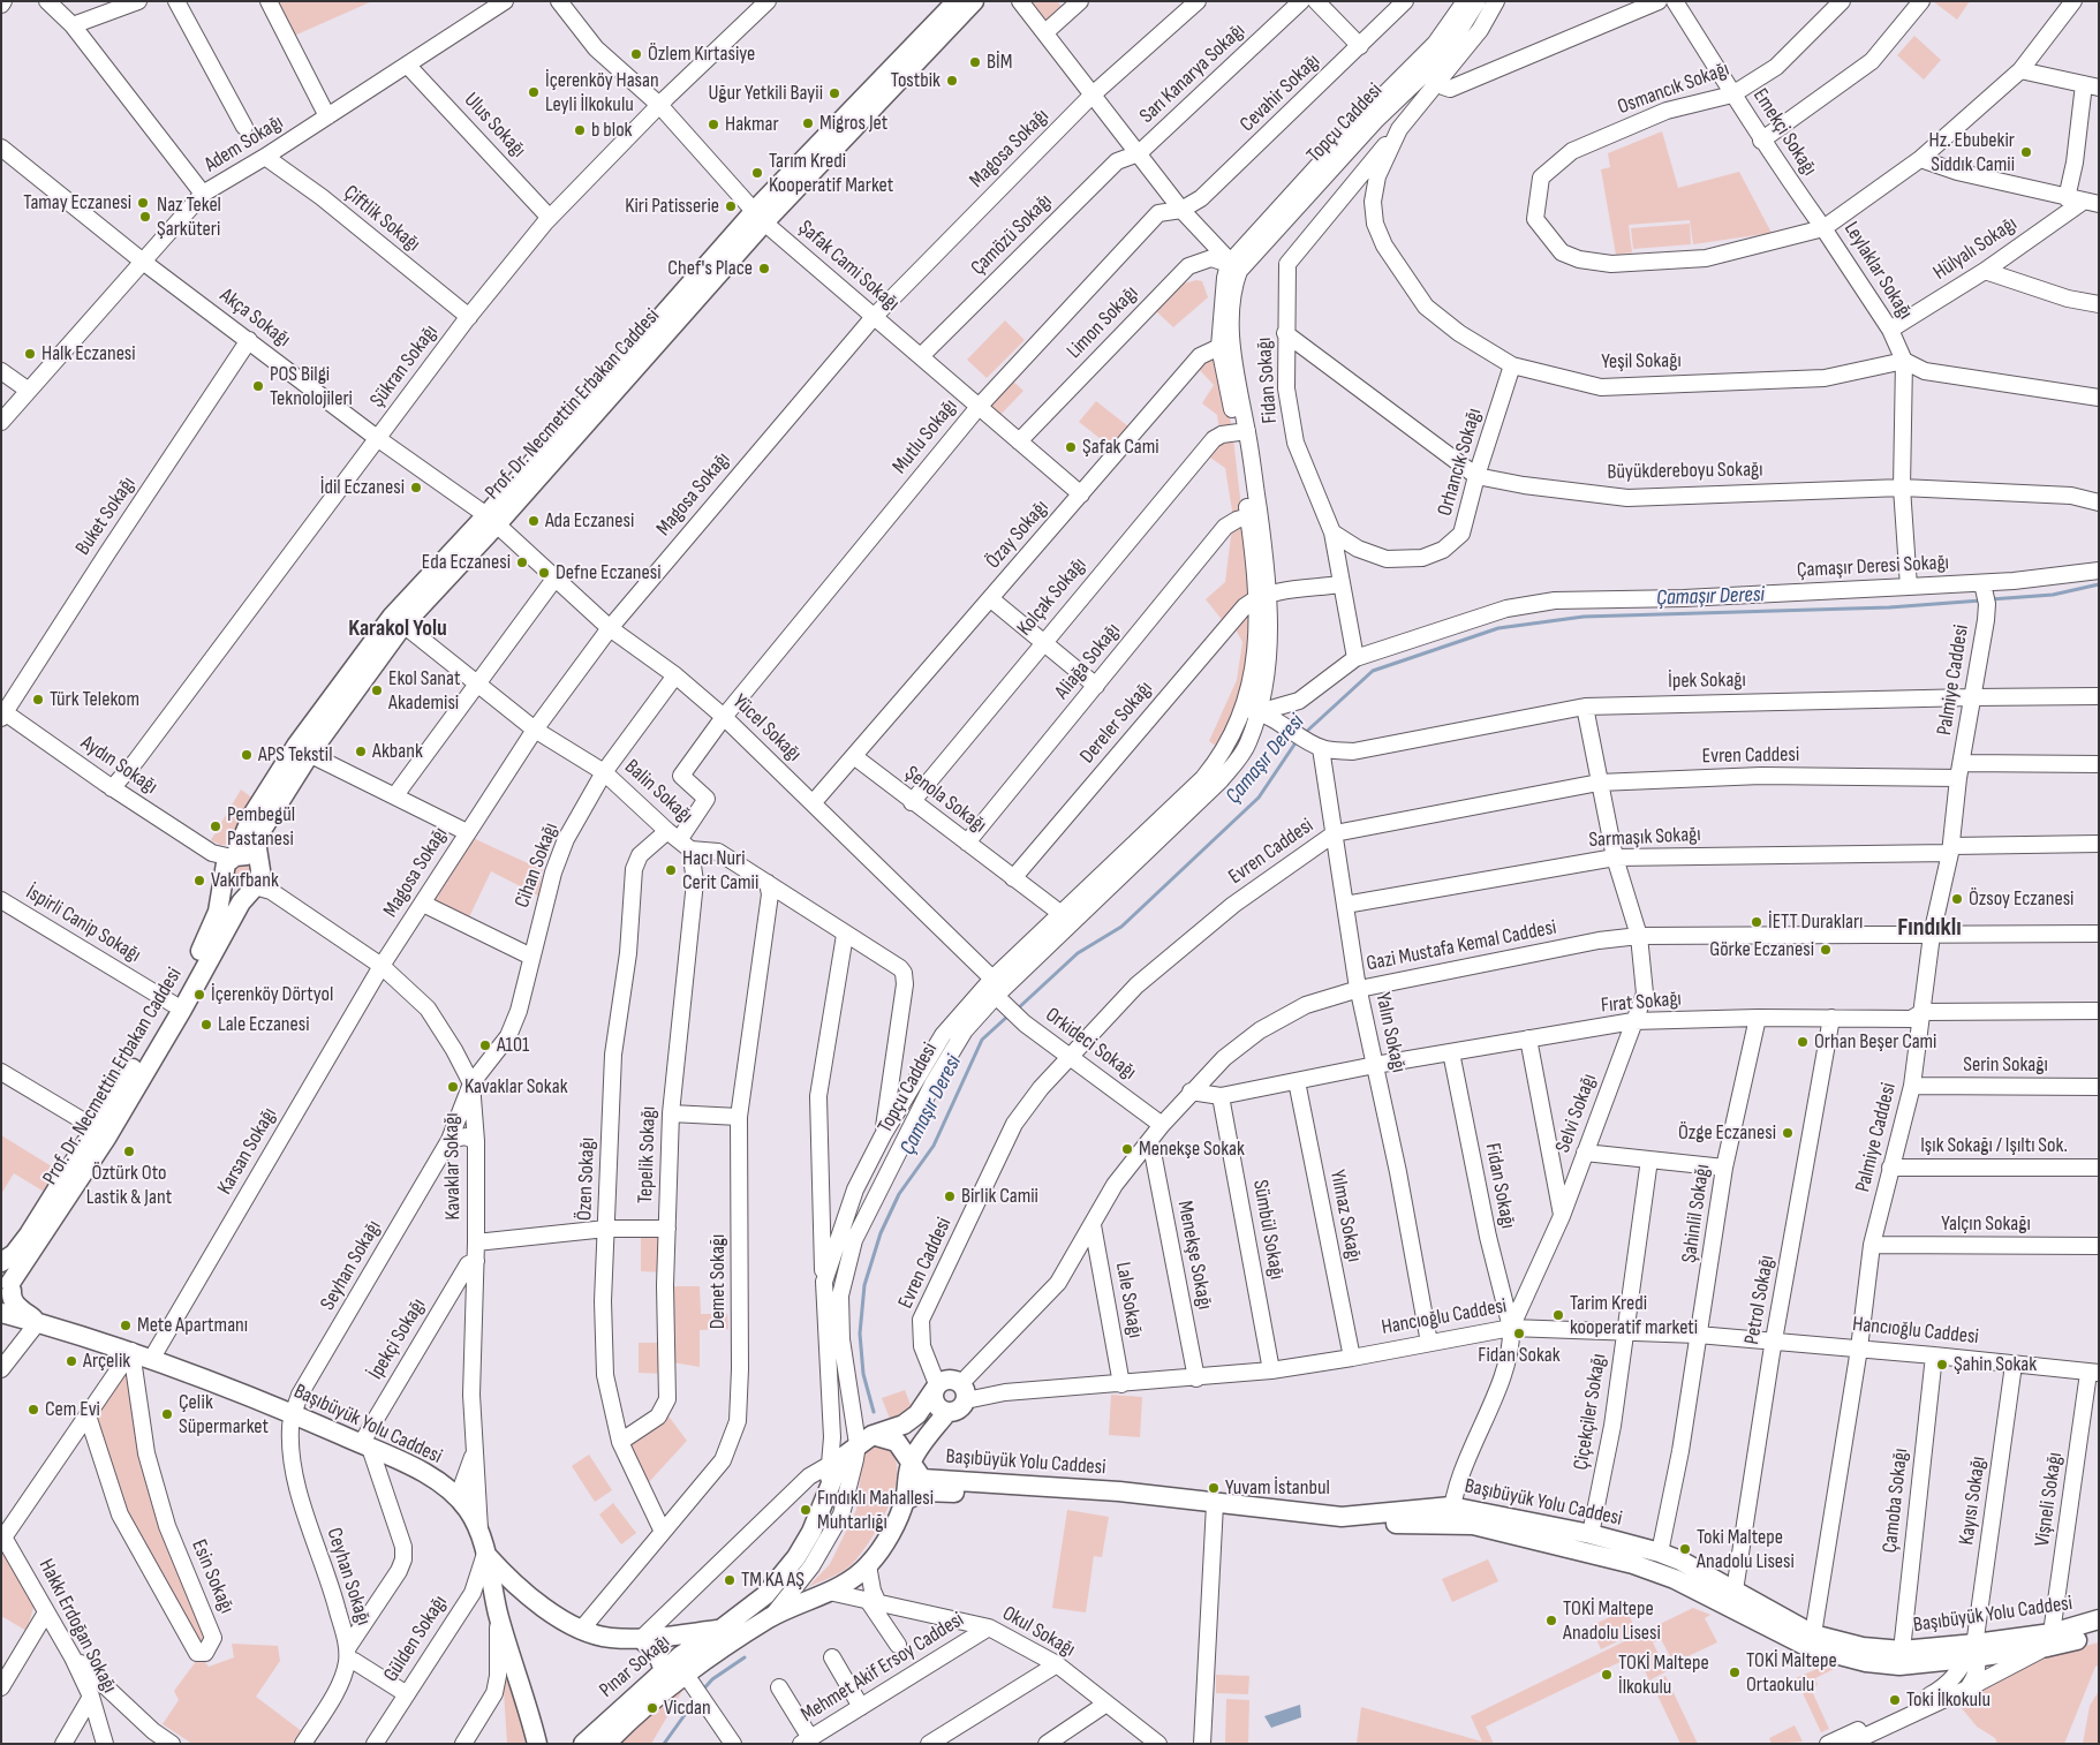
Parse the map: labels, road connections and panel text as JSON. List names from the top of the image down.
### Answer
{
  "streets": {
    "main road": ["Prof. Dr. Necmettin Erbakan Caddesi", "Başıbüyük Yolu Caddesi", "Pınar Sokağı"],
    "street": [
      "Sarı Kanarya Sokağı",
      "Osmancık Sokağı",
      "Cevahir Sokağı",
      "Topçu Caddesi",
      "Ulus Sokağı",
      "Emekçi Sokağı",
      "Adem Sokağı",
      "Magosa Sokağı",
      "Çiftlik Sokağı",
      "Çamözü Sokağı",
      "Hülyalı Sokağı",
      "Şafak Cami Sokağı",
      "Leylaklar Sokağı",
      "Akça Sokağı",
      "Limon Sokağı",
      "Yeşil Sokağı",
      "Şükran Sokağı",
      "Fidan Sokağı",
      "Mutlu Sokağı",
      "Orhancık Sokağı",
      "Büyükdereboyu Sokağı",
      "Buket Sokağı",
      "Özay Sokağı",
      "Çamaşır Deresi Sokağı",
      "Kolçak Sokağı",
      "Aliağa Sokağı",
      "Palmiye Caddesi",
      "İpek Sokağı",
      "Dereler Sokağı",
      "Yücel Sokağı",
      "Evren Caddesi",
      "Aydın Sokağı",
      "Balin Sokağı",
      "Şenola Sokağı",
      "Sarmaşık Sokağı",
      "Cihan Sokağı",
      "İspirli Canip Sokağı",
      "Gazi Mustafa Kemal Caddesi",
      "Fırat Sokağı",
      "Yalın Sokağı",
      "Orkideci Sokağı",
      "Serin Sokağı",
      "Selvi Sokağı",
      "Işık Sokağı / Işıltı Sok.",
      "Karsan Sokağı",
      "Tepelik Sokağı",
      "Kavaklar Sokağı",
      "Özen Sokağı",
      "Şahinlil Sokağı",
      "Yılmaz Sokağı",
      "Yalçın Sokağı",
      "Sümbül Sokağı",
      "Menekşe Sokağı",
      "Seyhan Sokağı",
      "Demet Sokağı",
      "Lale Sokağı",
      "Petrol Sokağı",
      "Hancıoğlu Caddesi",
      "İpekçi Sokağı",
      "Çiçekçiler Sokağı",
      "Vişneli Sokağı",
      "Çamoba Sokağı",
      "Kayısı Sokağı",
      "Esin Sokağı",
      "Ceyhan Sokağı",
      "Hakkı Erdoğan Sokağı",
      "Okul Sokağı",
      "Gülden Sokağı",
      "Mehmet Akif Ersoy Caddesi"
    ]
  },
  "crossings": [
    ["Sarı Kanarya Sokağı", "Çamözü Sokağı"],
    ["Osmancık Sokağı", "Emekçi Sokağı"],
    ["Osmancık Sokağı", "Leylaklar Sokağı"],
    ["Cevahir Sokağı", "Mutlu Sokağı"],
    ["Topçu Caddesi", "Limon Sokağı"],
    ["Topçu Caddesi", "Özay Sokağı"],
    ["Topçu Caddesi", "Çamaşır Deresi Sokağı"],
    ["Topçu Caddesi", "Kolçak Sokağı"],
    ["Topçu Caddesi", "Aliağa Sokağı"],
    ["Topçu Caddesi", "Dereler Sokağı"],
    ["Topçu Caddesi", "Yücel Sokağı"],
    ["Topçu Caddesi", "Balin Sokağı"],
    ["Topçu Caddesi", "Şenola Sokağı"],
    ["Topçu Caddesi", "Orkideci Sokağı"],
    ["Topçu Caddesi", "Başıbüyük Yolu Caddesi"],
    ["Ulus Sokağı", "Adem Sokağı"],
    ["Ulus Sokağı", "Şükran Sokağı"],
    ["Emekçi Sokağı", "Leylaklar Sokağı"],
    ["Adem Sokağı", "Çiftlik Sokağı"],
    ["Adem Sokağı", "Akça Sokağı"],
    ["Magosa Sokağı", "Şafak Cami Sokağı"],
    ["Magosa Sokağı", "Yücel Sokağı"],
    ["Magosa Sokağı", "Balin Sokağı"],
    ["Magosa Sokağı", "Karsan Sokağı"],
    ["Magosa Sokağı", "Kavaklar Sokağı"],
    ["Çiftlik Sokağı", "Şükran Sokağı"],
    ["Çamözü Sokağı", "Şafak Cami Sokağı"],
    ["Hülyalı Sokağı", "Leylaklar Sokağı"],
    ["Şafak Cami Sokağı", "Limon Sokağı"],
    ["Şafak Cami Sokağı", "Şükran Sokağı"],
    ["Şafak Cami Sokağı", "Prof. Dr. Necmettin Erbakan Caddesi"],
    ["Şafak Cami Sokağı", "Mutlu Sokağı"],
    ["Şafak Cami Sokağı", "Özay Sokağı"],
    ["Leylaklar Sokağı", "Yeşil Sokağı"],
    ["Akça Sokağı", "Şükran Sokağı"],
    ["Akça Sokağı", "Prof. Dr. Necmettin Erbakan Caddesi"],
    ["Akça Sokağı", "Buket Sokağı"],
    ["Akça Sokağı", "Yücel Sokağı"],
    ["Yeşil Sokağı", "Fidan Sokağı"],
    ["Yeşil Sokağı", "Orhancık Sokağı"],
    ["Şükran Sokağı", "Aydın Sokağı"],
    ["Fidan Sokağı", "Orhancık Sokağı"],
    ["Fidan Sokağı", "Büyükdereboyu Sokağı"],
    ["Fidan Sokağı", "Çamaşır Deresi Sokağı"],
    ["Fidan Sokağı", "Fırat Sokağı"],
    ["Fidan Sokağı", "Selvi Sokağı"],
    ["Fidan Sokağı", "Hancıoğlu Caddesi"],
    ["Prof. Dr. Necmettin Erbakan Caddesi", "Yücel Sokağı"],
    ["Prof. Dr. Necmettin Erbakan Caddesi", "Aydın Sokağı"],
    ["Prof. Dr. Necmettin Erbakan Caddesi", "Balin Sokağı"],
    ["Prof. Dr. Necmettin Erbakan Caddesi", "İspirli Canip Sokağı"],
    ["Prof. Dr. Necmettin Erbakan Caddesi", "Kavaklar Sokağı"],
    ["Prof. Dr. Necmettin Erbakan Caddesi", "Başıbüyük Yolu Caddesi"],
    ["Mutlu Sokağı", "Yücel Sokağı"],
    ["Mutlu Sokağı", "Balin Sokağı"],
    ["Mutlu Sokağı", "Tepelik Sokağı"],
    ["Mutlu Sokağı", "Özen Sokağı"],
    ["Orhancık Sokağı", "Büyükdereboyu Sokağı"],
    ["Buket Sokağı", "Aydın Sokağı"],
    ["Özay Sokağı", "Şenola Sokağı"],
    ["Çamaşır Deresi Sokağı", "Palmiye Caddesi"],
    ["Kolçak Sokağı", "Şenola Sokağı"],
    ["Aliağa Sokağı", "Şenola Sokağı"],
    ["Palmiye Caddesi", "İpek Sokağı"],
    ["Palmiye Caddesi", "Evren Caddesi"],
    ["Palmiye Caddesi", "Sarmaşık Sokağı"],
    ["Palmiye Caddesi", "Gazi Mustafa Kemal Caddesi"],
    ["Palmiye Caddesi", "Fırat Sokağı"],
    ["Palmiye Caddesi", "Serin Sokağı"],
    ["Palmiye Caddesi", "Işık Sokağı / Işıltı Sok."],
    ["Palmiye Caddesi", "Yalçın Sokağı"],
    ["Palmiye Caddesi", "Hancıoğlu Caddesi"],
    ["Palmiye Caddesi", "Başıbüyük Yolu Caddesi"],
    ["İpek Sokağı", "Yalın Sokağı"],
    ["İpek Sokağı", "Selvi Sokağı"],
    ["Dereler Sokağı", "Şenola Sokağı"],
    ["Yücel Sokağı", "Cihan Sokağı"],
    ["Evren Caddesi", "Gazi Mustafa Kemal Caddesi"],
    ["Evren Caddesi", "Yalın Sokağı"],
    ["Evren Caddesi", "Orkideci Sokağı"],
    ["Evren Caddesi", "Selvi Sokağı"],
    ["Evren Caddesi", "Hancıoğlu Caddesi"],
    ["Balin Sokağı", "Cihan Sokağı"],
    ["Balin Sokağı", "Tepelik Sokağı"],
    ["Balin Sokağı", "Özen Sokağı"],
    ["Balin Sokağı", "Demet Sokağı"],
    ["Sarmaşık Sokağı", "Yalın Sokağı"],
    ["Sarmaşık Sokağı", "Selvi Sokağı"],
    ["Cihan Sokağı", "Kavaklar Sokağı"],
    ["Cihan Sokağı", "Seyhan Sokağı"],
    ["Gazi Mustafa Kemal Caddesi", "Fırat Sokağı"],
    ["Gazi Mustafa Kemal Caddesi", "Yalın Sokağı"],
    ["Gazi Mustafa Kemal Caddesi", "Orkideci Sokağı"],
    ["Gazi Mustafa Kemal Caddesi", "Selvi Sokağı"],
    ["Gazi Mustafa Kemal Caddesi", "Menekşe Sokağı"],
    ["Gazi Mustafa Kemal Caddesi", "Lale Sokağı"],
    ["Gazi Mustafa Kemal Caddesi", "Hancıoğlu Caddesi"],
    ["Fırat Sokağı", "Yalın Sokağı"],
    ["Fırat Sokağı", "Selvi Sokağı"],
    ["Fırat Sokağı", "Şahinlil Sokağı"],
    ["Fırat Sokağı", "Yılmaz Sokağı"],
    ["Fırat Sokağı", "Sümbül Sokağı"],
    ["Fırat Sokağı", "Petrol Sokağı"],
    ["Yalın Sokağı", "Hancıoğlu Caddesi"],
    ["Selvi Sokağı", "Hancıoğlu Caddesi"],
    ["Selvi Sokağı", "Başıbüyük Yolu Caddesi"],
    ["Karsan Sokağı", "Kavaklar Sokağı"],
    ["Karsan Sokağı", "Başıbüyük Yolu Caddesi"],
    ["Tepelik Sokağı", "Özen Sokağı"],
    ["Kavaklar Sokağı", "Seyhan Sokağı"],
    ["Kavaklar Sokağı", "İpekçi Sokağı"],
    ["Kavaklar Sokağı", "Başıbüyük Yolu Caddesi"],
    ["Özen Sokağı", "Demet Sokağı"],
    ["Şahinlil Sokağı", "Hancıoğlu Caddesi"],
    ["Şahinlil Sokağı", "Başıbüyük Yolu Caddesi"],
    ["Yılmaz Sokağı", "Hancıoğlu Caddesi"],
    ["Sümbül Sokağı", "Hancıoğlu Caddesi"],
    ["Menekşe Sokağı", "Hancıoğlu Caddesi"],
    ["Seyhan Sokağı", "Başıbüyük Yolu Caddesi"],
    ["Seyhan Sokağı", "Ceyhan Sokağı"],
    ["Demet Sokağı", "Başıbüyük Yolu Caddesi"],
    ["Lale Sokağı", "Hancıoğlu Caddesi"],
    ["Petrol Sokağı", "Hancıoğlu Caddesi"],
    ["Petrol Sokağı", "Başıbüyük Yolu Caddesi"],
    ["Hancıoğlu Caddesi", "Çiçekçiler Sokağı"],
    ["Hancıoğlu Caddesi", "Vişneli Sokağı"],
    ["Hancıoğlu Caddesi", "Çamoba Sokağı"],
    ["Hancıoğlu Caddesi", "Kayısı Sokağı"],
    ["İpekçi Sokağı", "Başıbüyük Yolu Caddesi"],
    ["Çiçekçiler Sokağı", "Başıbüyük Yolu Caddesi"],
    ["Başıbüyük Yolu Caddesi", "Vişneli Sokağı"],
    ["Başıbüyük Yolu Caddesi", "Çamoba Sokağı"],
    ["Başıbüyük Yolu Caddesi", "Kayısı Sokağı"],
    ["Başıbüyük Yolu Caddesi", "Esin Sokağı"],
    ["Başıbüyük Yolu Caddesi", "Ceyhan Sokağı"],
    ["Başıbüyük Yolu Caddesi", "Gülden Sokağı"],
    ["Başıbüyük Yolu Caddesi", "Pınar Sokağı"],
    ["Okul Sokağı", "Mehmet Akif Ersoy Caddesi"]
  ],
  "districts": ["Karakol Yolu", "Fındıklı"],
  "water": ["Çamaşır Deresi"],
  "places": [
    "Özlem Kırtasiye",
    "BİM",
    "Tostbik",
    "İçerenköy Hasan Leyli İlkokulu",
    "Uğur Yetkili Bayii",
    "Migros Jet",
    "Hakmar",
    "b blok",
    "Hz. Ebubekir Sıddık Camii",
    "Tarım Kredi Kooperatif Market",
    "Tamay Eczanesi",
    "Kiri Patisserie",
    "Naz Tekel Şarküteri",
    "Chef's Place",
    "Halk Eczanesi",
    "POS Bilgi Teknolojileri",
    "Şafak Cami",
    "İdil Eczanesi",
    "Ada Eczanesi",
    "Eda Eczanesi",
    "Defne Eczanesi",
    "Ekol Sanat Akademisi",
    "Türk Telekom",
    "Akbank",
    "APS Tekstil",
    "Pembegül Pastanesi",
    "Hacı Nuri Cerit Camii",
    "Vakıfbank",
    "Özsoy Eczanesi",
    "İETT Durakları",
    "Görke Eczanesi",
    "İçerenköy Dörtyol",
    "Lale Eczanesi",
    "Orhan Beşer Cami",
    "A101",
    "Kavaklar Sokak",
    "Özge Eczanesi",
    "Menekşe Sokak",
    "Öztürk Oto Lastik & Jant",
    "Birlik Camii",
    "Tarim Kredi kooperatif marketi",
    "Mete Apartmanı",
    "Fidan Sokak",
    "Arçelik",
    "Şahin Sokak",
    "Cem Evi",
    "Çelik Süpermarket",
    "Yuvam İstanbul",
    "Fındıklı Mahallesi Muhtarlığı",
    "Toki Maltepe Anadolu Lisesi",
    "TM KA AŞ",
    "TOKİ Maltepe Anadolu Lisesi",
    "TOKİ Maltepe Ortaokulu",
    "TOKİ Maltepe İlkokulu",
    "Toki İlkokulu",
    "Vicdan"
  ]
}
